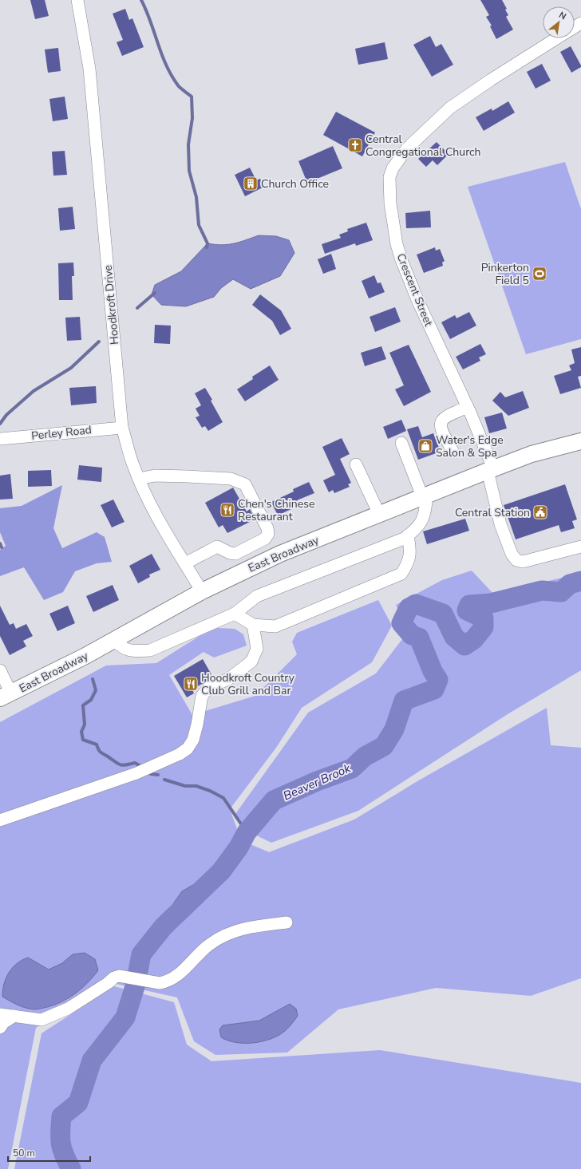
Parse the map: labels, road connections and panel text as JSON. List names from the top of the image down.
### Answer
{
  "streets": {
    "main road": ["East Broadway"],
    "street": ["Crescent Street", "Hoodkroft Drive", "Perley Road"]
  },
  "crossings": [
    ["Crescent Street", "East Broadway"],
    ["Hoodkroft Drive", "Perley Road"],
    ["Hoodkroft Drive", "East Broadway"]
  ],
  "water": ["Beaver Brook"],
  "places": {
    "church": ["Central Congregational Church"],
    "building": ["Church Office"],
    "sports": ["Pinkerton Field 5"],
    "shop": ["Water's Edge Salon & Spa"],
    "restaurant": ["Chen's Chinese Restaurant", "Hoodkroft Country Club Grill and Bar"],
    "public building": ["Central Station"]
  },
  "scale_bar": "50 m",
  "north": "top right"
}
